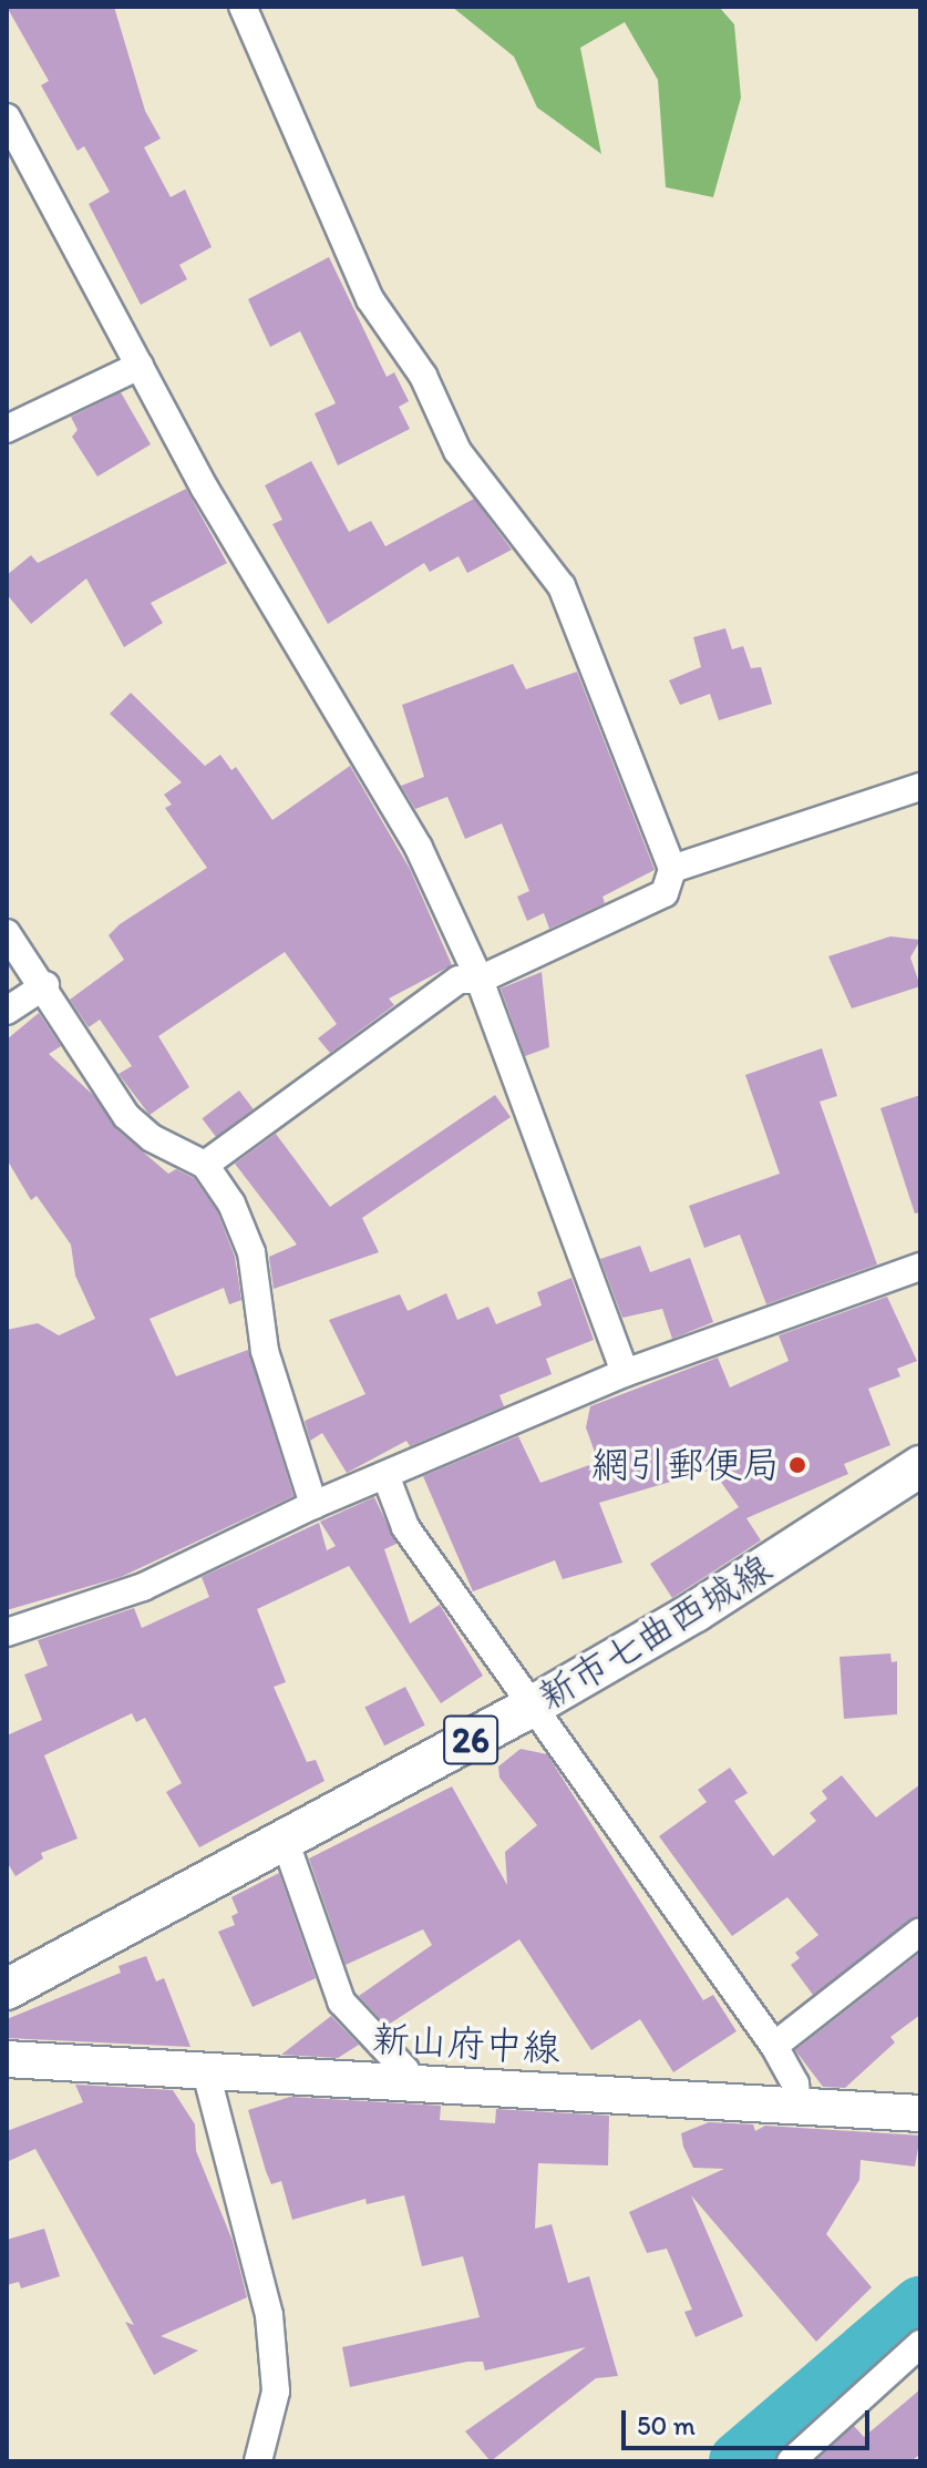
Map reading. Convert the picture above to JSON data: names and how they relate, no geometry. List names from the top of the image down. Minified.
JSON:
{"streets":{"main road":["新市七曲西城線","26","新山府中線"]},"places":["網引郵便局"],"scale_bar":"50 m"}
